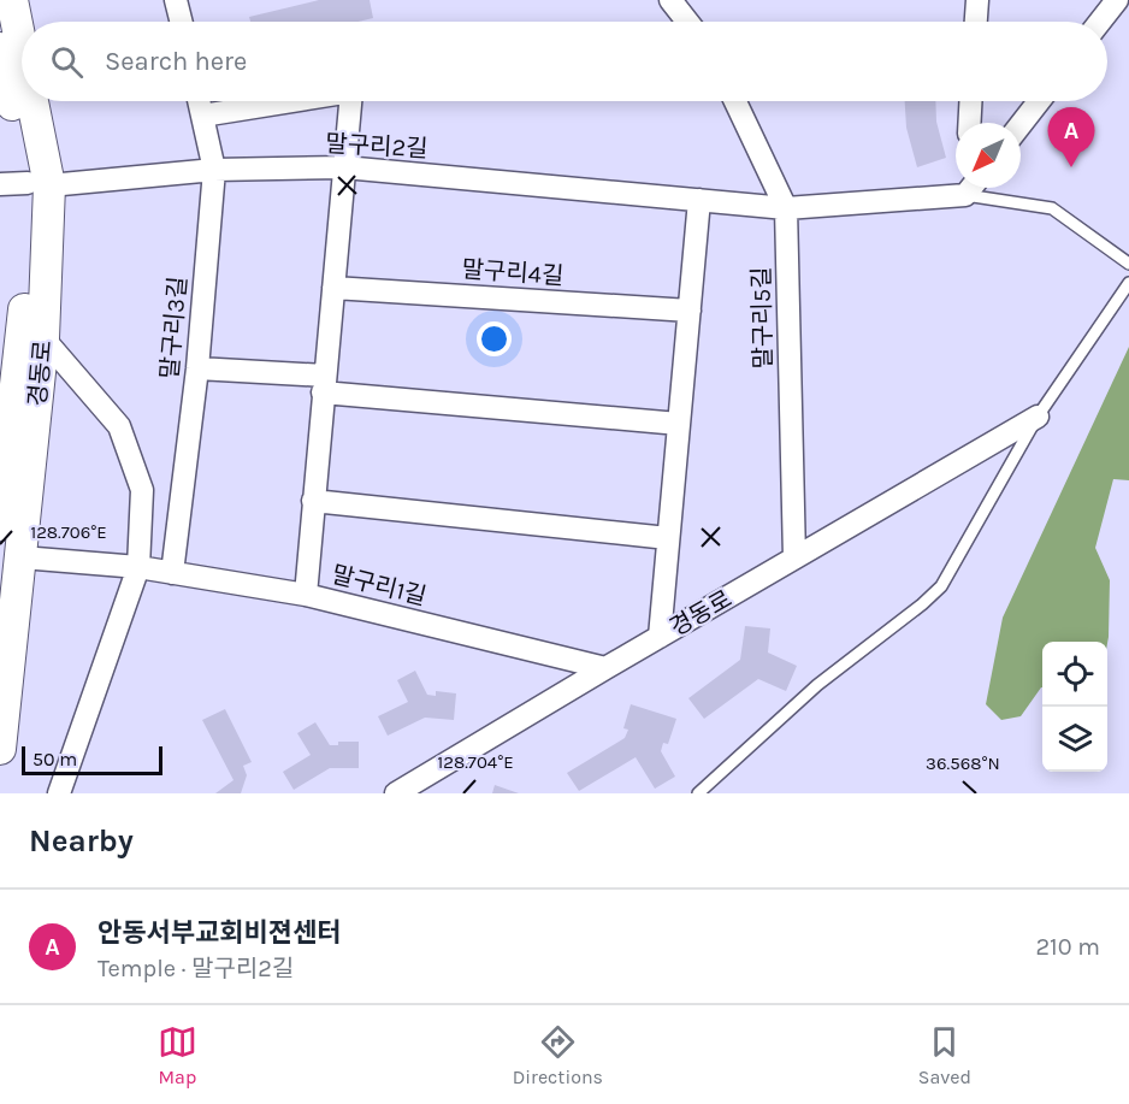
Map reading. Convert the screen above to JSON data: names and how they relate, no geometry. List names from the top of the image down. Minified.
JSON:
{"streets":{"street":["말구리2길","말구리4길","말구리5길","말구리3길","경동로","말구리1길"]},"crossings":[["말구리2길","말구리5길"],["말구리2길","말구리3길"],["말구리2길","경동로"],["말구리5길","경동로"],["말구리3길","말구리1길"],["경동로","말구리1길"]],"scale_bar":"50 m","north":"bottom left","page":{"search":"Search here","pins":"A","scale":"50 m","heading":"Nearby","list":[{"mark":"A","name":"안동서부교회비젼센터","note":"Temple · 말구리2길","value":"210 m"}],"nav":["Map","Directions","Saved"]},"coordinates":["128.706°E","128.704°E","36.568°N"]}
